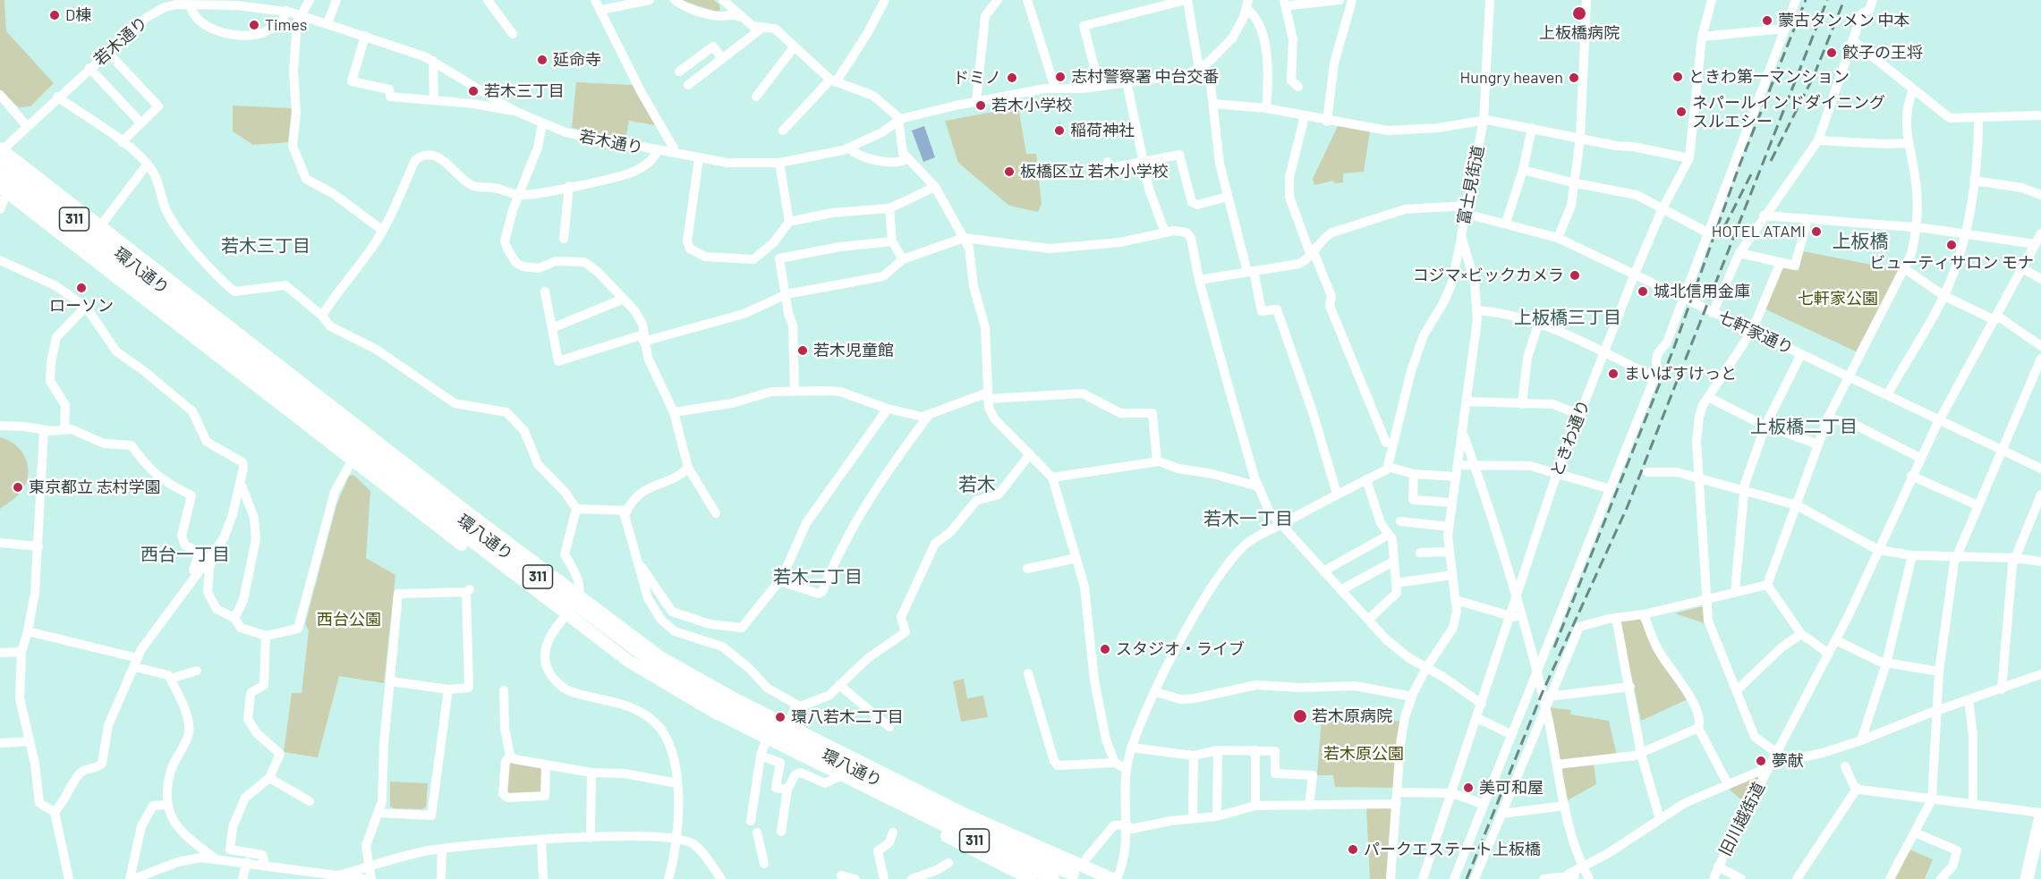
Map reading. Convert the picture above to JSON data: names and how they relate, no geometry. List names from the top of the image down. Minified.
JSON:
{"streets":{"main road":["311","環八通り"],"street":["若木通り","富士見街道","七軒家通り","ときわ通り","旧川越街道"]},"crossings":[["若木通り","環八通り"],["富士見街道","七軒家通り"],["七軒家通り","ときわ通り"],["七軒家通り","旧川越街道"]],"districts":["上板橋","若木三丁目","上板橋三丁目","上板橋二丁目","若木","若木一丁目","西台一丁目","若木二丁目"],"parks":["七軒家公園","西台公園","若木原公園"],"places":["上板橋病院","D棟","蒙古タンメン 中本","Times","餃子の王将","延命寺","志村警察署 中台交番","ときわ第一マンション","ドミノ","Hungry heaven","若木三丁目","若木小学校","ネパールインドダイニング スルエシー","稲荷神社","板橋区立 若木小学校","HOTEL ATAMI","ビューティサロン モナ","コジマ×ビックカメラ","ローソン","城北信用金庫","若木児童館","まいばすけっと","東京都立 志村学園","スタジオ・ライブ","若木原病院","環八若木二丁目","夢献","美可和屋","パークエステート上板橋"]}
